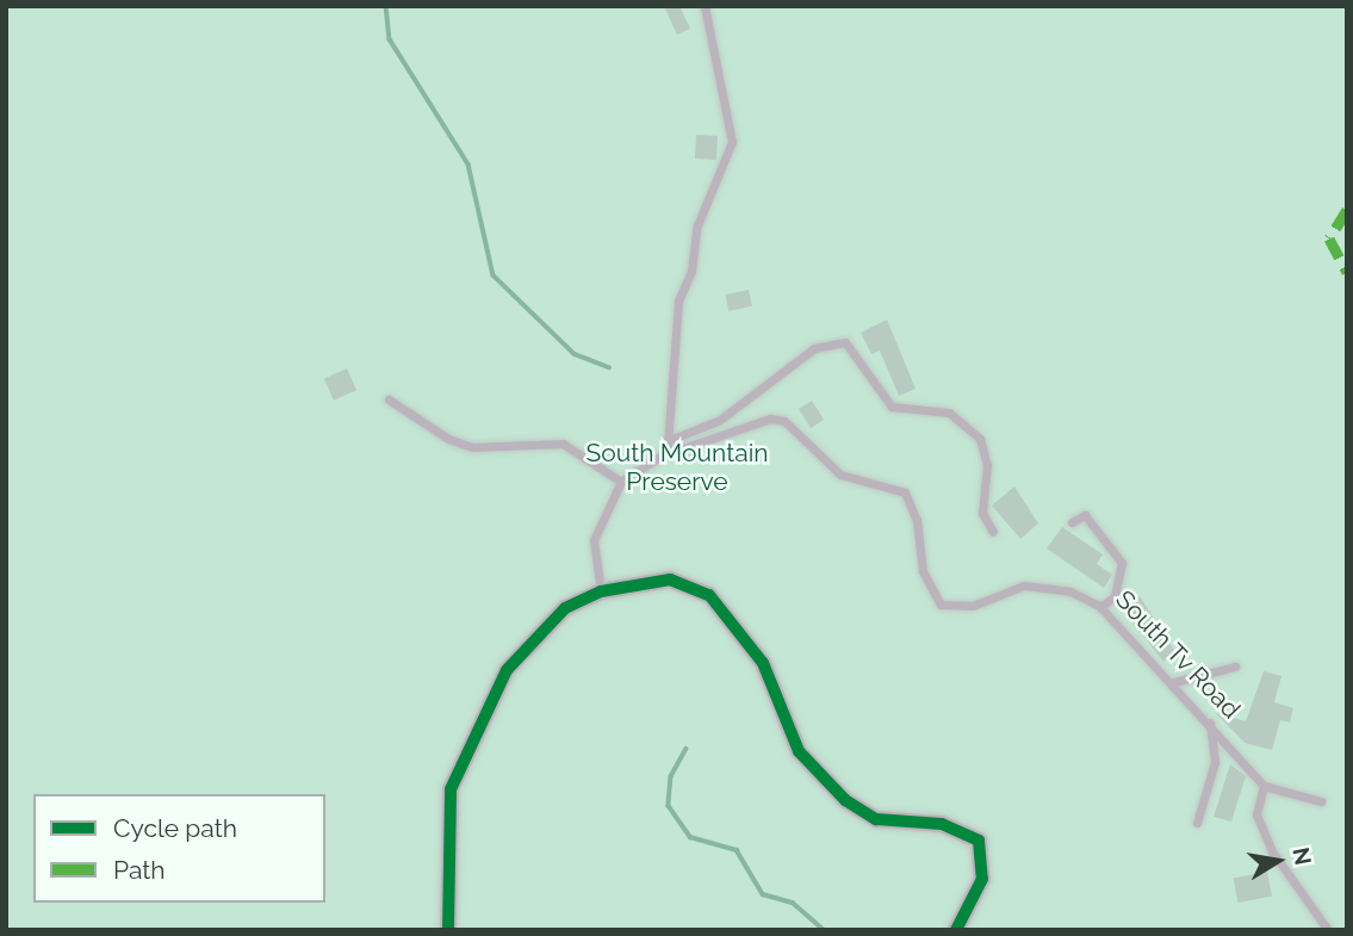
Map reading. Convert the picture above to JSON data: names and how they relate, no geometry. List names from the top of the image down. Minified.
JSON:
{"streets":{"lane":["South Tv Road"]},"parks":["South Mountain Preserve"],"legend":["Cycle path","Path"],"north":"right"}
